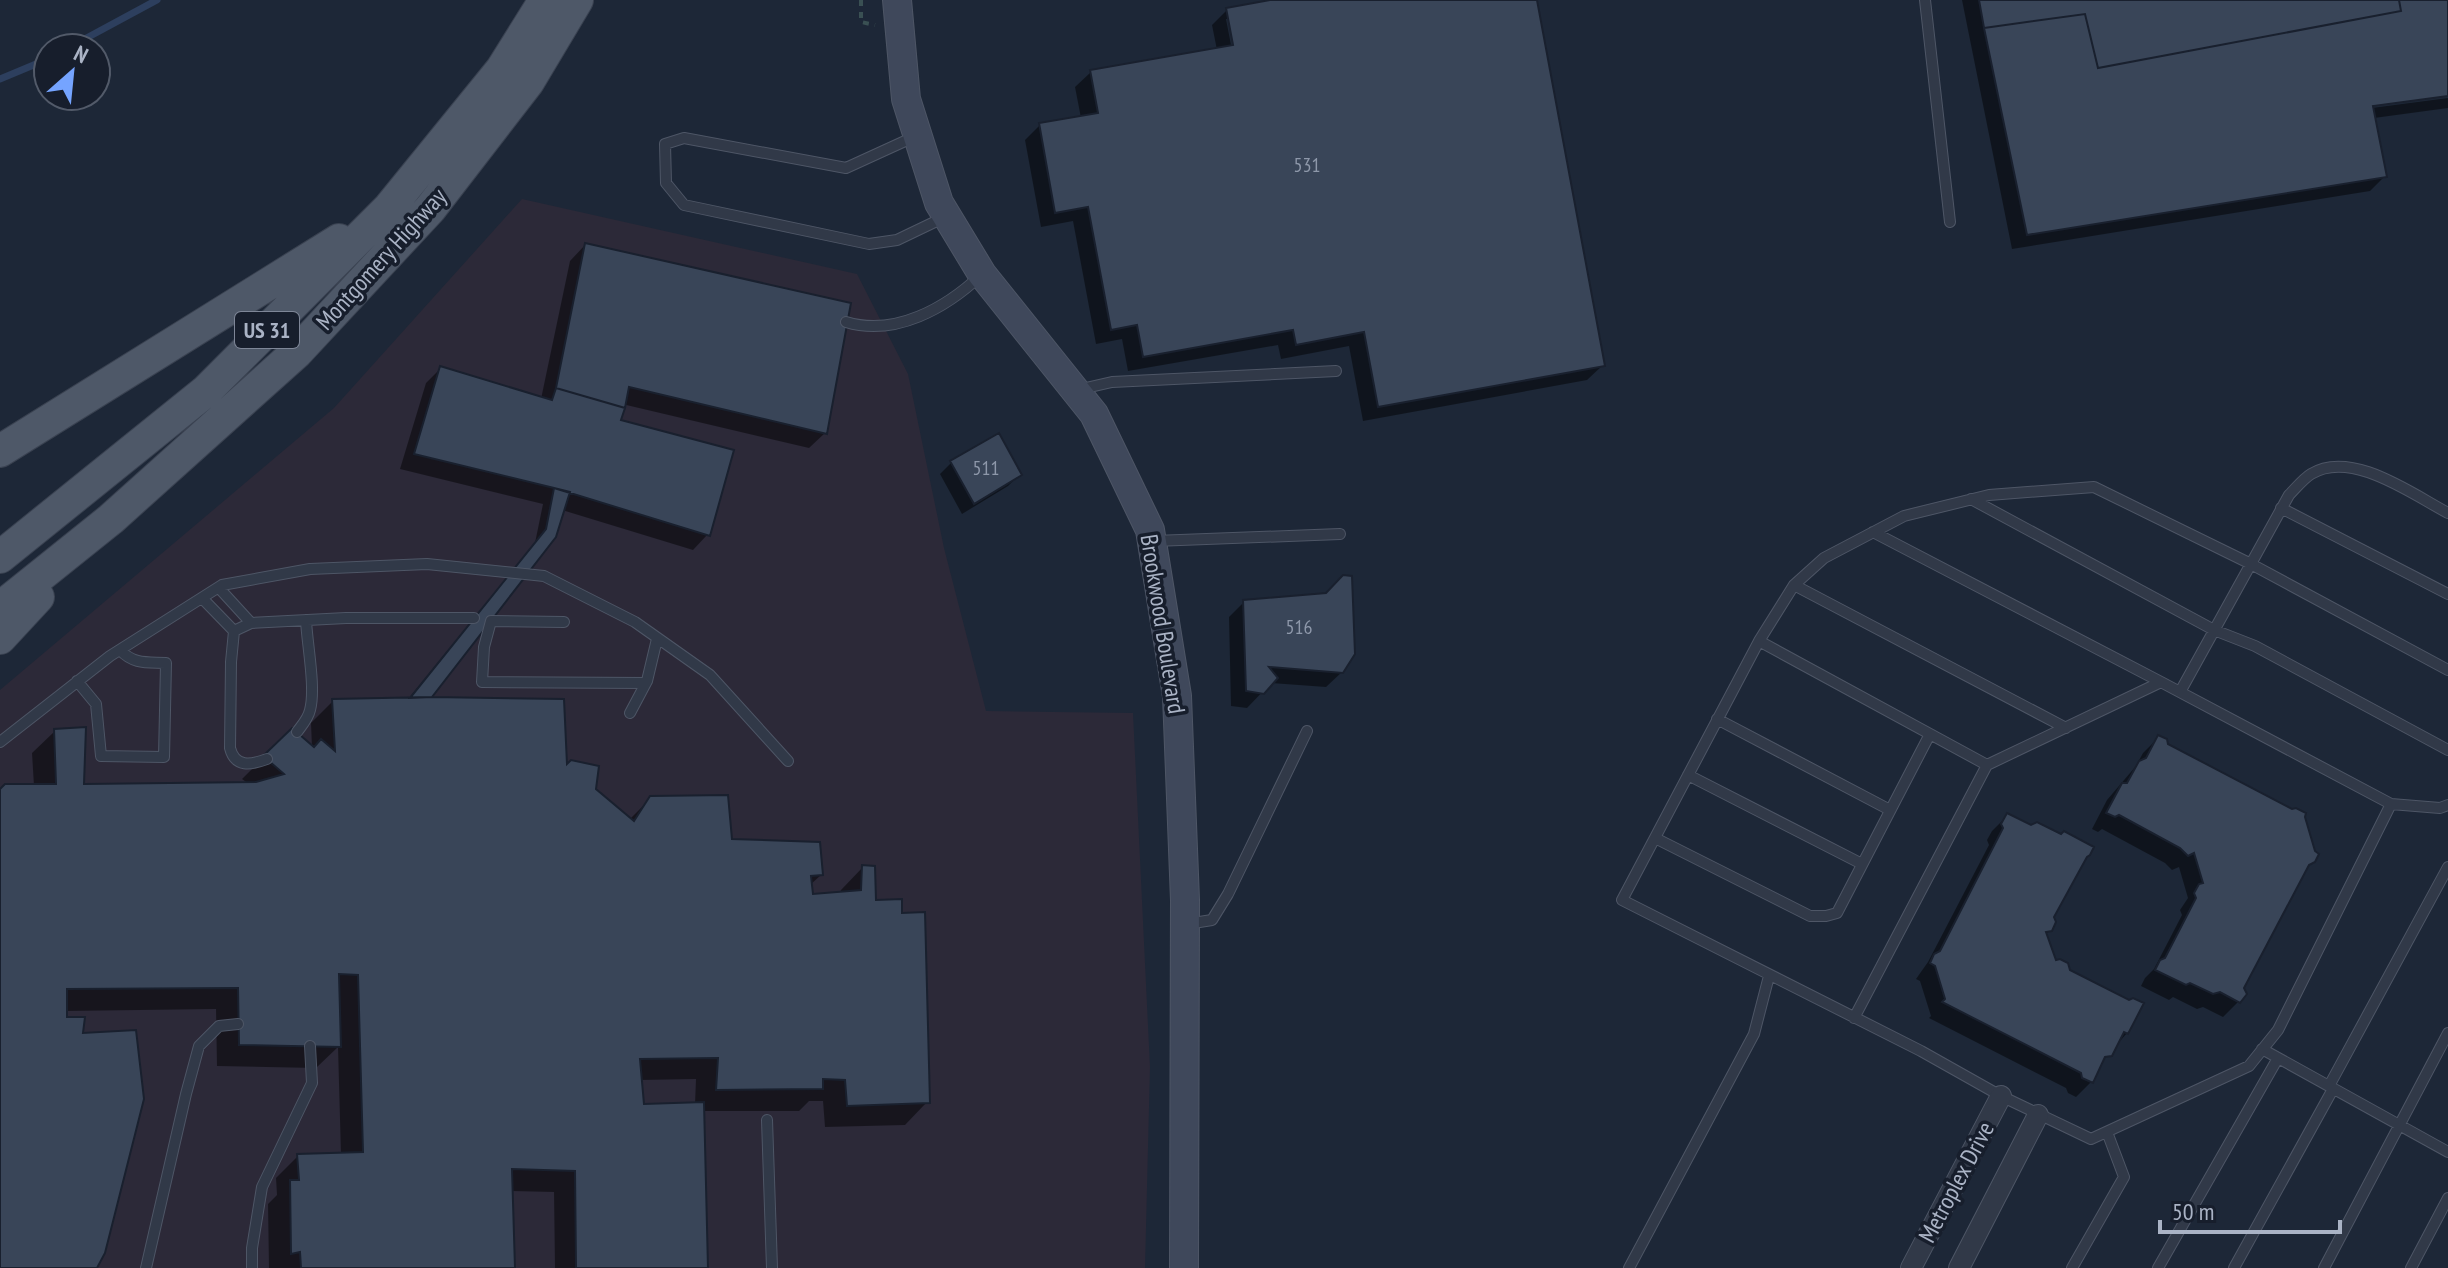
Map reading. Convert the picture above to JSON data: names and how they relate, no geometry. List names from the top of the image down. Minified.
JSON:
{"streets":{"main road":["Montgomery Highway","US 31"],"street":["Brookwood Boulevard","Metroplex Drive"]},"house_numbers":["531","511","516"],"scale_bar":"50 m","north":"top right"}
